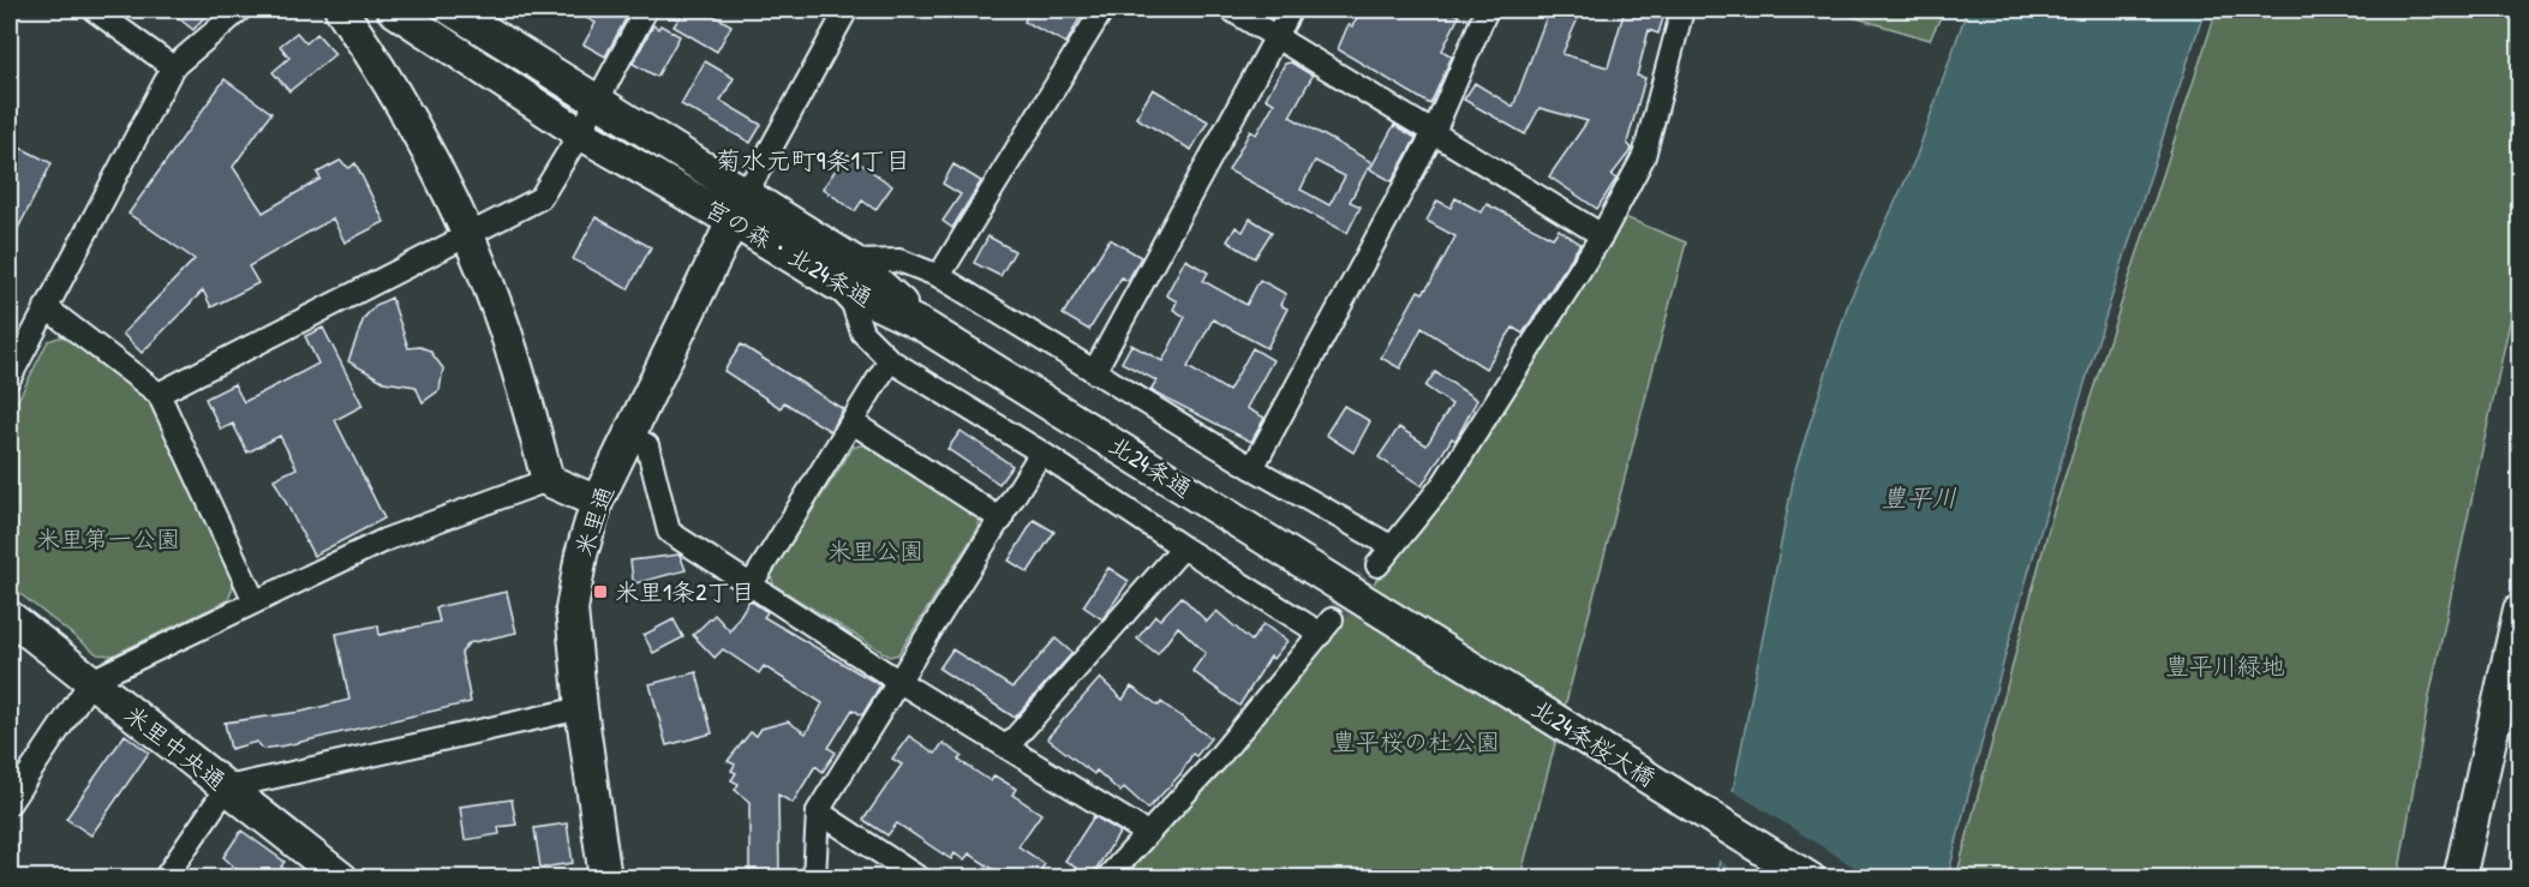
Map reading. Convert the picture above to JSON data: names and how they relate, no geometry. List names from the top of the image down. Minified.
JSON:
{"streets":{"street":["宮の森・北24条通","北24条通","米里通","北24条桜大橋","米里中央通"]},"crossings":[["宮の森・北24条通","北24条通"],["宮の森・北24条通","米里通"],["北24条通","北24条桜大橋"]],"districts":["菊水元町9条1丁目"],"water":["豊平川"],"parks":["米里第一公園","米里公園","豊平川緑地","豊平桜の杜公園"],"places":{"transit":["米里1条2丁目"]}}
